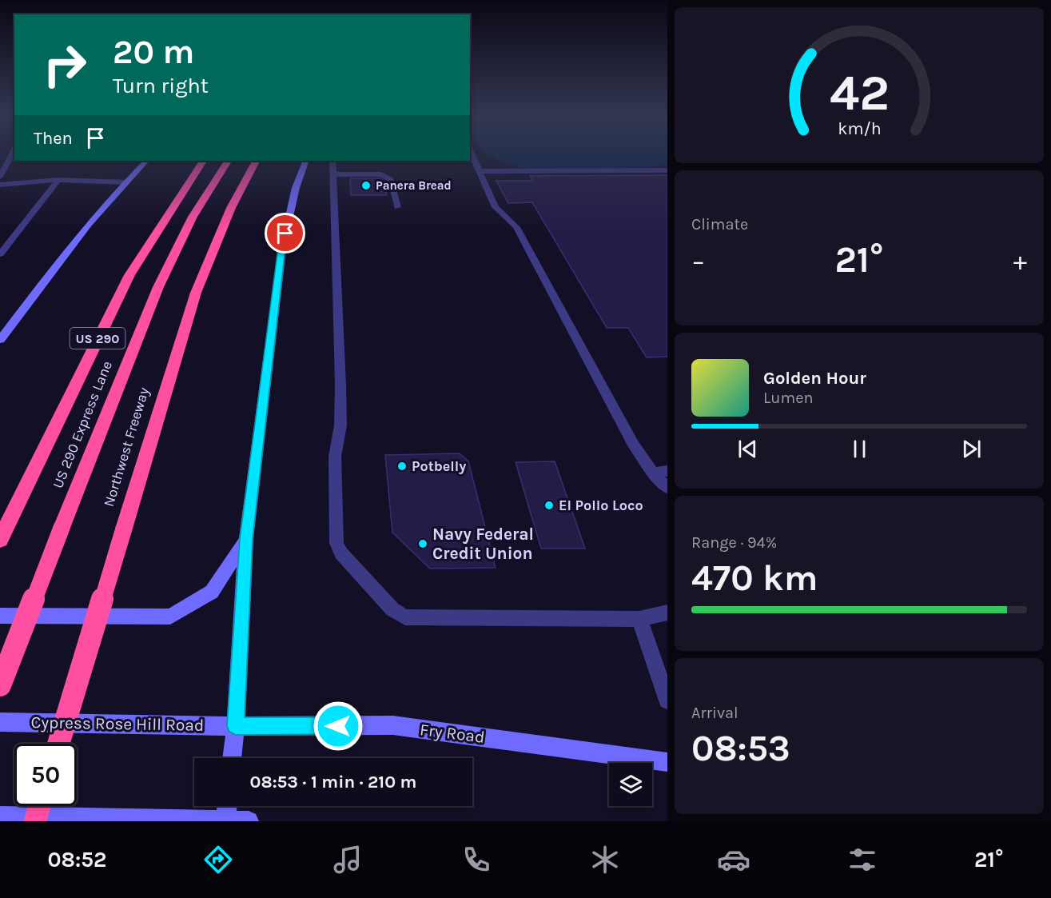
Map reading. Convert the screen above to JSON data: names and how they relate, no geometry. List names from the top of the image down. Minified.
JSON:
{"streets":{"highway":["US 290","US 290 Express Lane","Northwest Freeway"],"main road":["Cypress Rose Hill Road","Fry Road"]},"crossings":[["Cypress Rose Hill Road","Fry Road"]],"places":["Panera Bread","Potbelly","El Pollo Loco","Navy Federal Credit Union"],"page":{"turn":["20 m","Turn right"],"then":"Then","tile":["Climate",["Range · 94%","470 km"],["Arrival","08:53"]],"heat":["−","21°","+"],"song":["Golden Hour","Lumen"],"limit":"50","trip":"08:53 · 1 min · 210 m","tabs":["08:52","21°"],"gauge":["42","km/h"]}}
